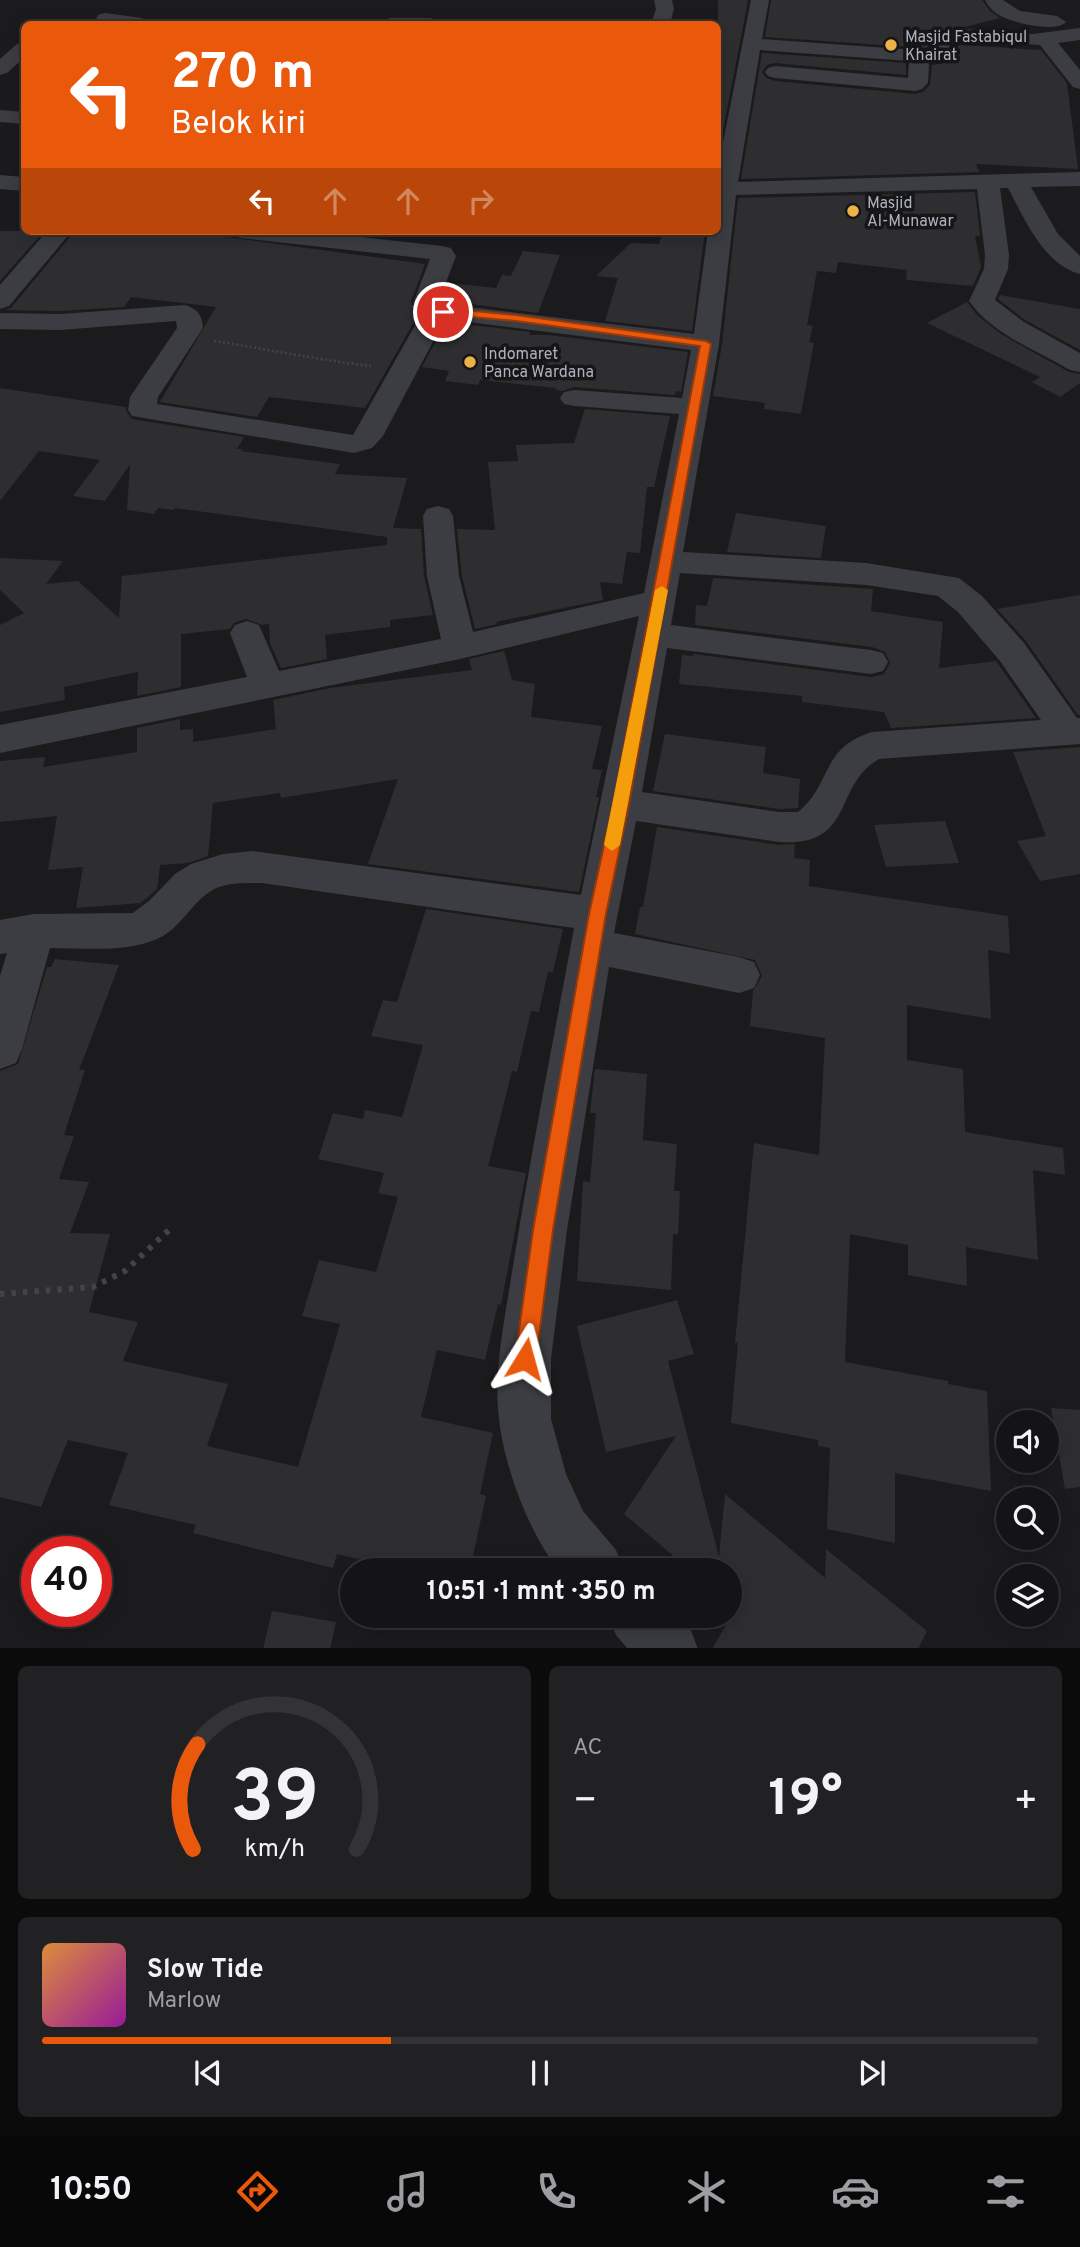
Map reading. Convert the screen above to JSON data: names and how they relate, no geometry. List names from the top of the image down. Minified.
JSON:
{"places":["Masjid Fastabiqul Khairat","Masjid Al-Munawar","Indomaret Panca Wardana"],"page":{"turn":["270 m","Belok kiri"],"limit":"40","trip":"10:51 · 1 mnt · 350 m","tile":"AC","heat":["−","19°","+"],"song":["Slow Tide","Marlow"],"tabs":"10:50","gauge":["39","km/h"]}}
